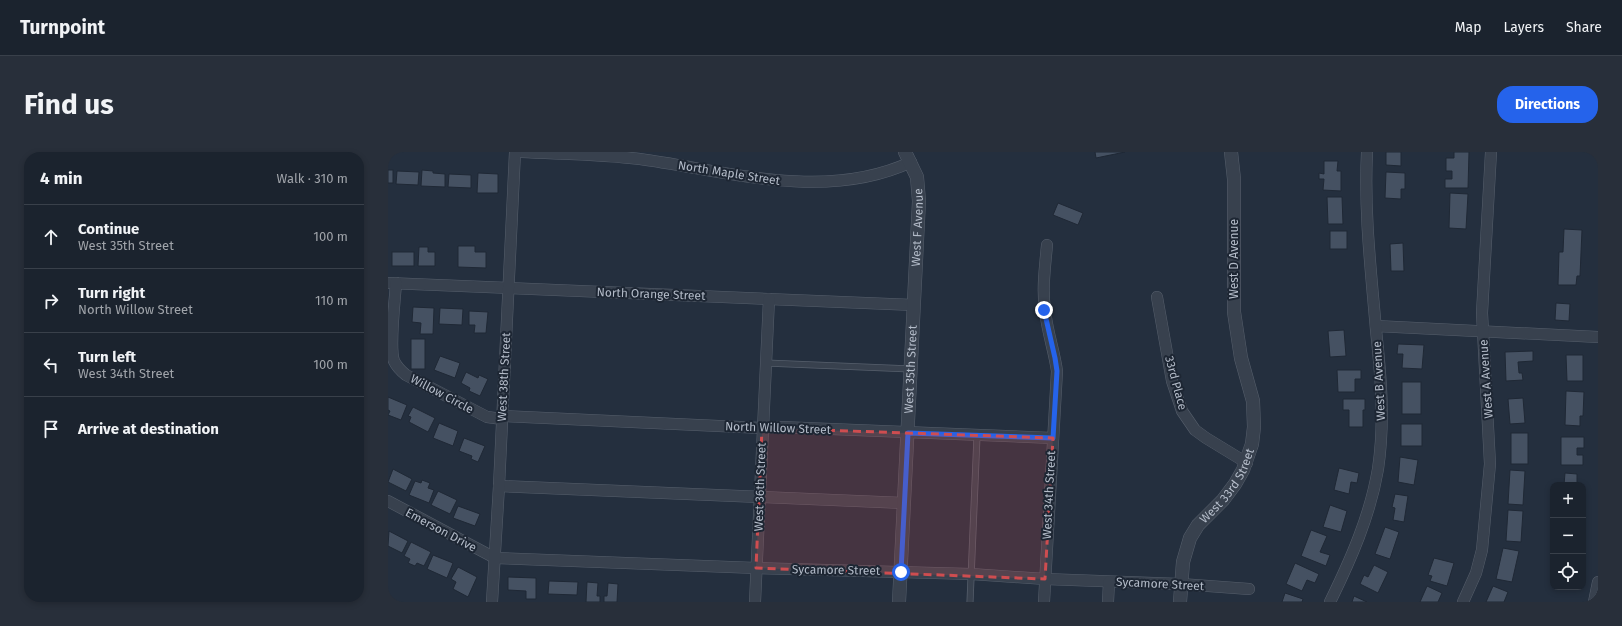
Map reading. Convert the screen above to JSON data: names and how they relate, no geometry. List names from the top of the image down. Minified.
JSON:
{"streets":{"street":["North Maple Street","West F Avenue","West D Avenue","North Orange Street","West 35th Street","West 38th Street","West A Avenue","West B Avenue","33rd Place","Willow Circle","North Willow Street","West 33rd Street","West 36th Street","West 34th Street","Emerson Drive","Sycamore Street"]},"crossings":[["North Maple Street","West F Avenue"],["West F Avenue","North Orange Street"],["West F Avenue","West 35th Street"],["West D Avenue","West 33rd Street"],["North Orange Street","West 35th Street"],["North Orange Street","West 38th Street"],["North Orange Street","Willow Circle"],["North Orange Street","West 36th Street"],["West 35th Street","North Willow Street"],["West 35th Street","Sycamore Street"],["West 38th Street","Willow Circle"],["West 38th Street","North Willow Street"],["West 38th Street","Emerson Drive"],["West 38th Street","Sycamore Street"],["33rd Place","West 33rd Street"],["Willow Circle","North Willow Street"],["North Willow Street","West 36th Street"],["North Willow Street","West 34th Street"],["West 33rd Street","Sycamore Street"],["West 36th Street","Sycamore Street"],["West 34th Street","Sycamore Street"],["Emerson Drive","Sycamore Street"]],"page":{"header":"Turnpoint","nav":["Map","Layers","Share"],"buttons":"Directions","title":"Find us","heading":["4 min","Walk · 310 m"],"list":[["Continue","West 35th Street","100 m"],["Turn right","North Willow Street","110 m"],["Turn left","West 34th Street","100 m"],"Arrive at destination"],"map_buttons":["+","−"]}}
